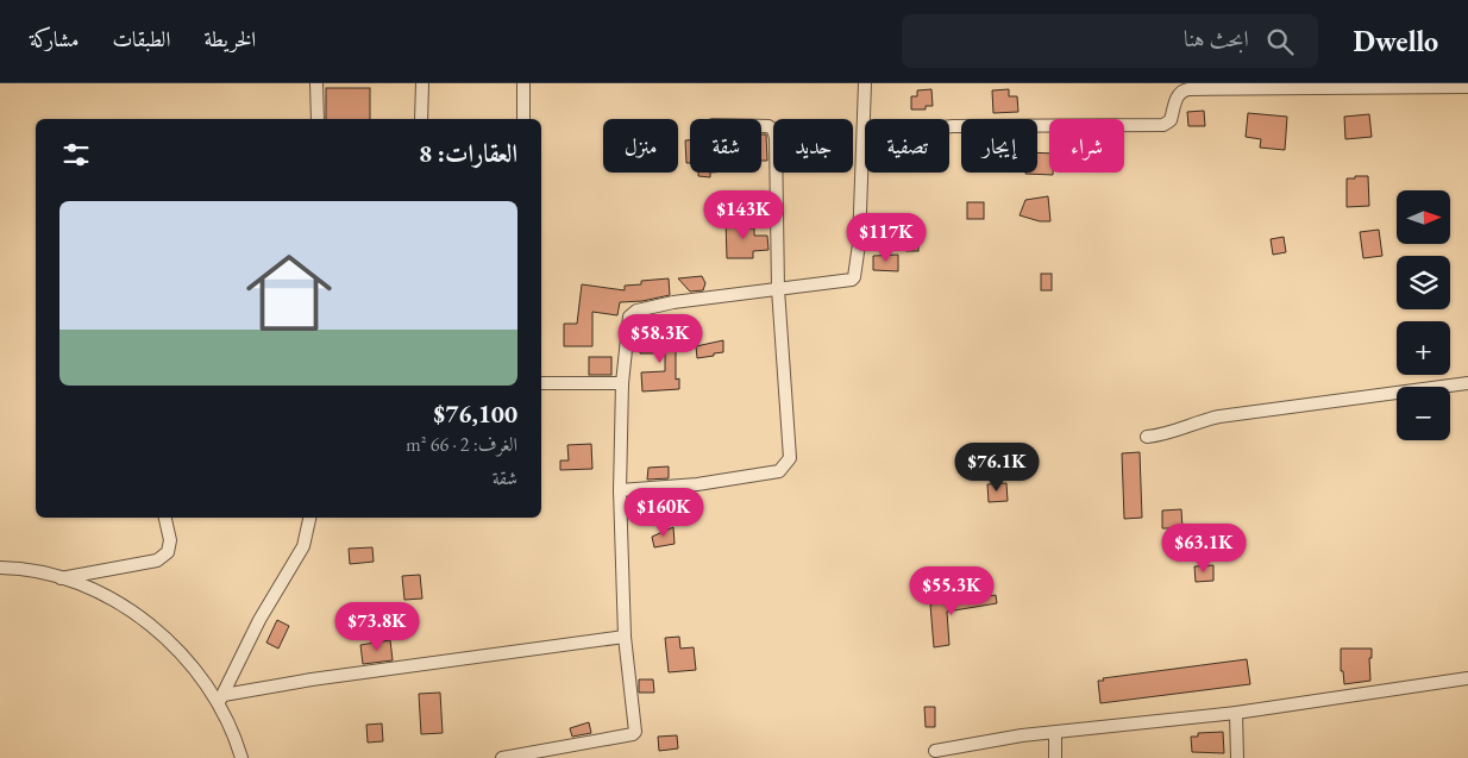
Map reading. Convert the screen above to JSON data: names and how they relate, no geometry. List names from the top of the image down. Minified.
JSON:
{"north":"right","page":{"header":"Dwello","search":"ابحث هنا","nav":["الخريطة","الطبقات","مشاركة"],"chip":["شراء","إيجار","تصفية","جديد","شقة","منزل"],"heading":"العقارات: 8","map_buttons":["+","−"],"price":["$143K","$117K","$58.3K","$76.1K","$160K","$63.1K","$55.3K","$73.8K"],"list":[{"name":"$76,100","note":"الغرف: 2 · 66 m² · شقة"}]}}
